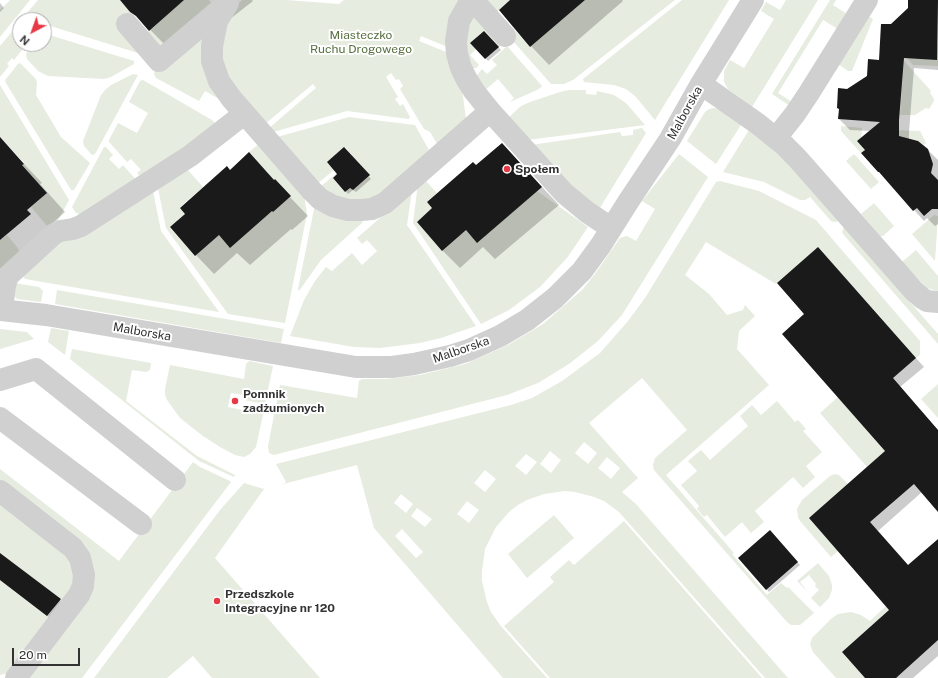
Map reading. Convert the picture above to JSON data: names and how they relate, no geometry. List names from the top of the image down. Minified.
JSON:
{"streets":{"street":["Malborska"]},"parks":["Miasteczko Ruchu Drogowego"],"places":["Społem","Pomnik zadżumionych","Przedszkole Integracyjne nr 120"],"scale_bar":"20 m","north":"bottom left"}
